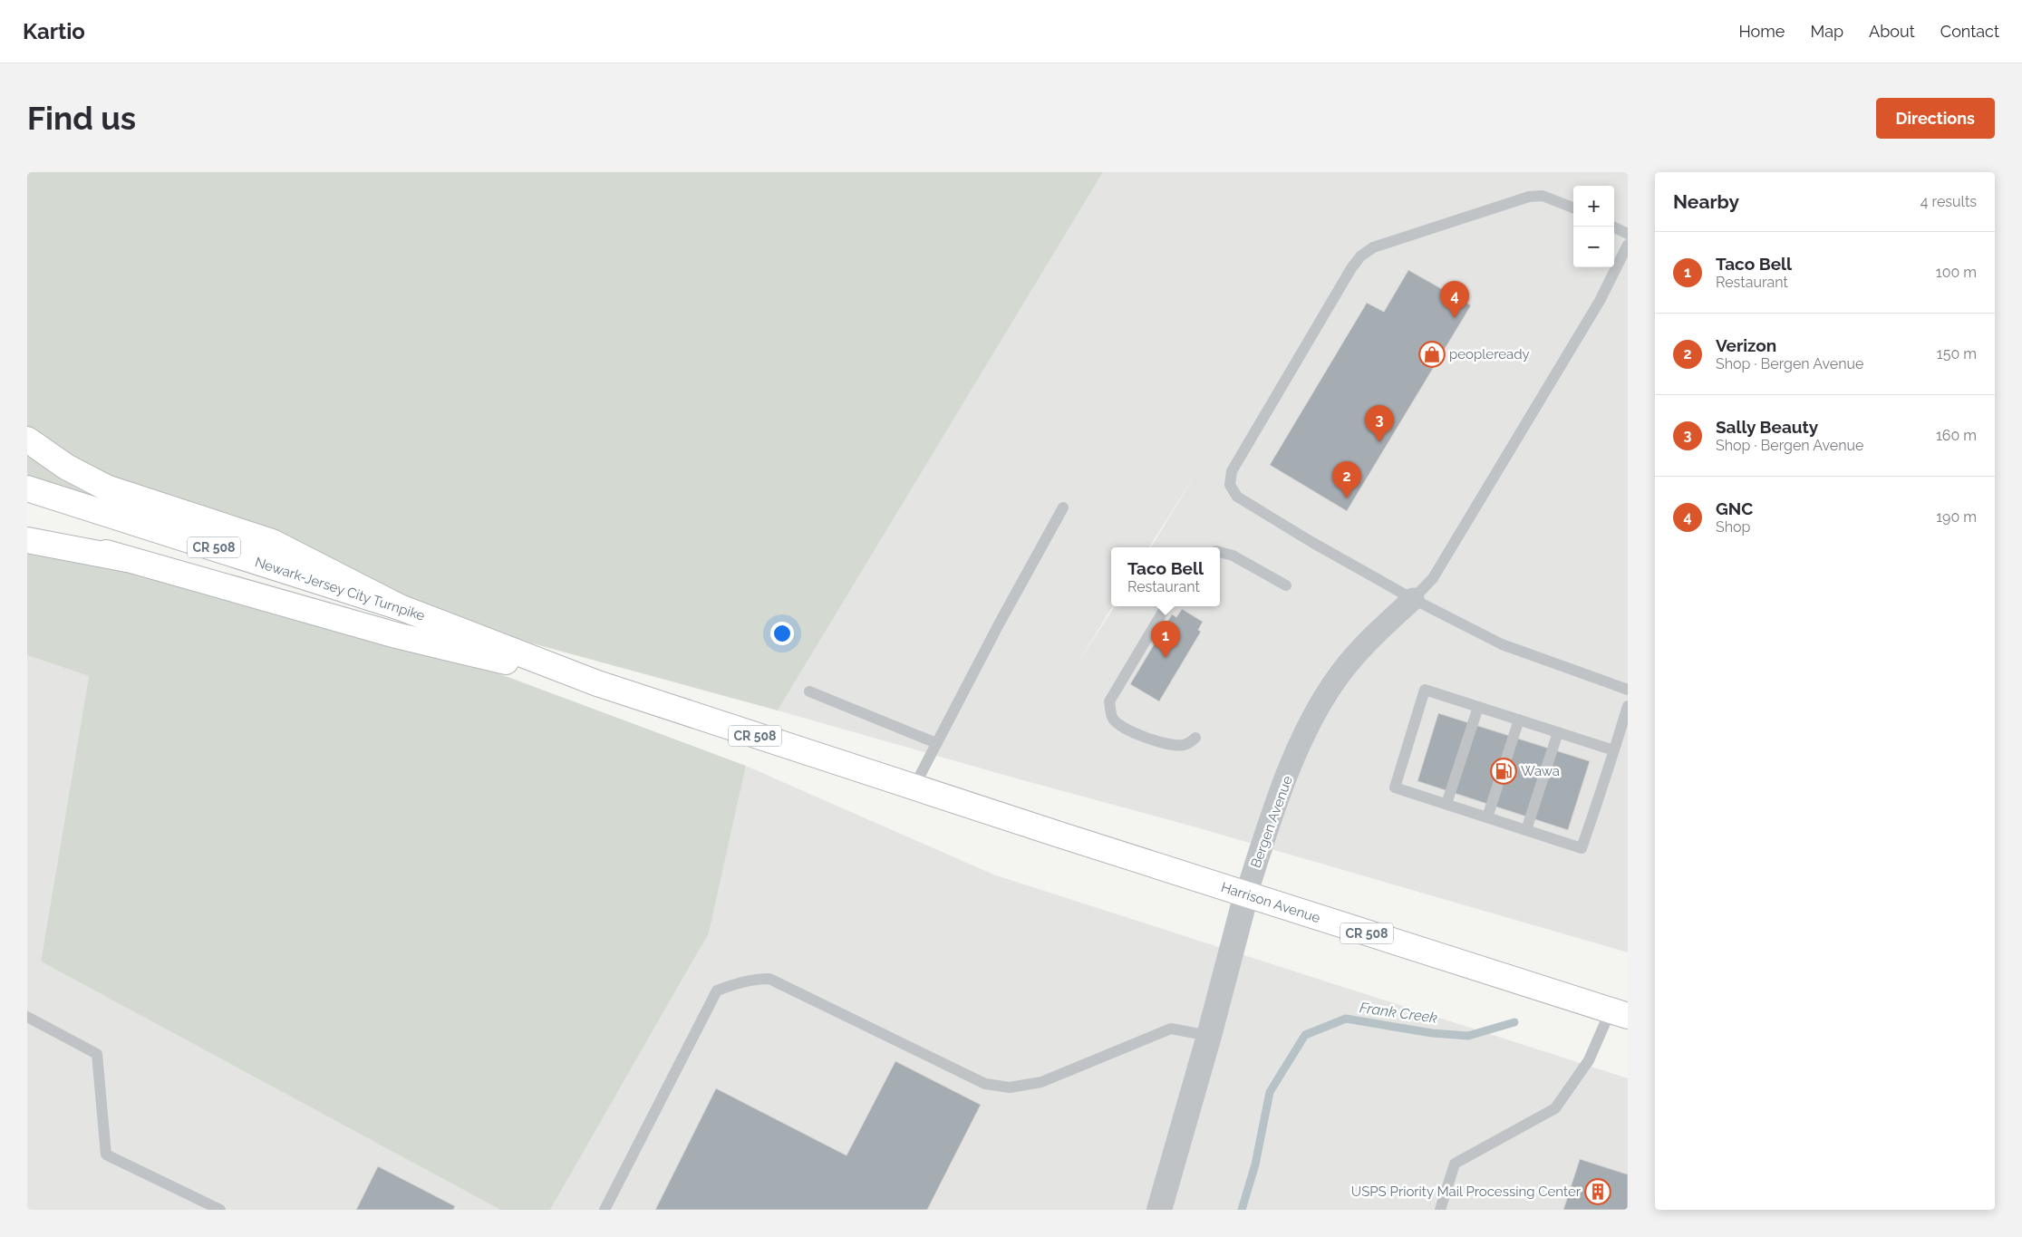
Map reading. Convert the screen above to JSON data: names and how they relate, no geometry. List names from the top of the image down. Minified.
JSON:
{"streets":{"main road":["CR 508","Newark-Jersey City Turnpike","Harrison Avenue"],"street":["Bergen Avenue"]},"crossings":[["Newark-Jersey City Turnpike","Harrison Avenue"],["Bergen Avenue","Harrison Avenue"]],"water":["Frank Creek"],"places":{"shop":["peopleready"],"fuel station":["Wawa"],"building":["USPS Priority Mail Processing Center"]},"page":{"header":"Kartio","nav":["Home","Map","About","Contact"],"buttons":"Directions","title":"Find us","heading":["Nearby","4 results"],"map_buttons":["+","−"],"list":[{"mark":"1","name":"Taco Bell","note":"Restaurant","value":"100 m"},{"mark":"2","name":"Verizon","note":"Shop · Bergen Avenue","value":"150 m"},{"mark":"3","name":"Sally Beauty","note":"Shop · Bergen Avenue","value":"160 m"},{"mark":"4","name":"GNC","note":"Shop","value":"190 m"}],"pins":["4","3","2","1"],"popup":["Taco Bell","Restaurant"]}}
